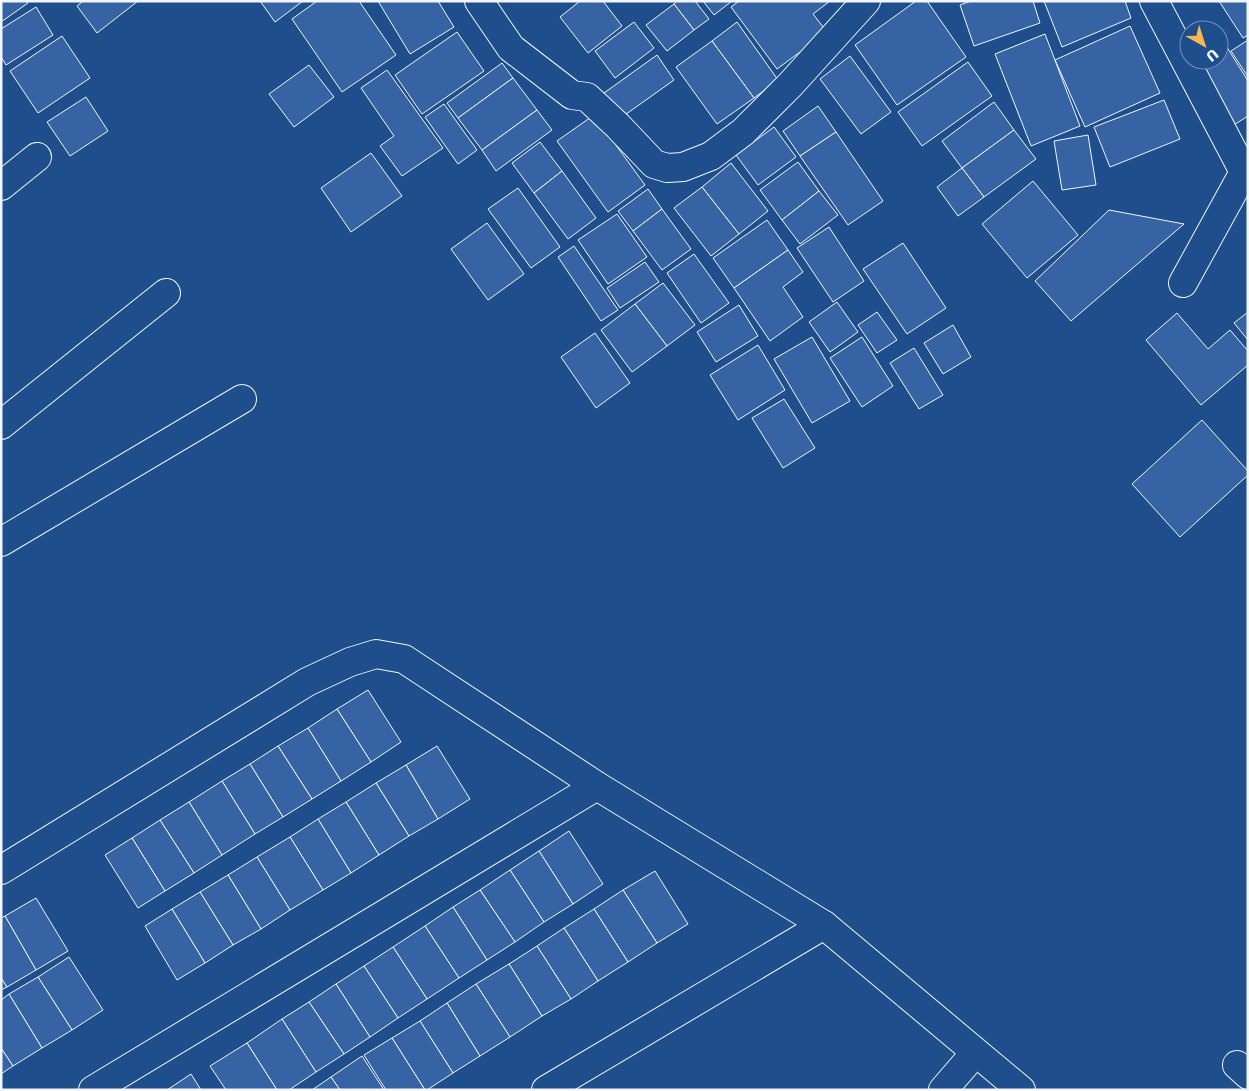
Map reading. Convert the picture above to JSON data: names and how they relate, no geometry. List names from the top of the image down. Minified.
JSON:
{"north":"bottom right"}
